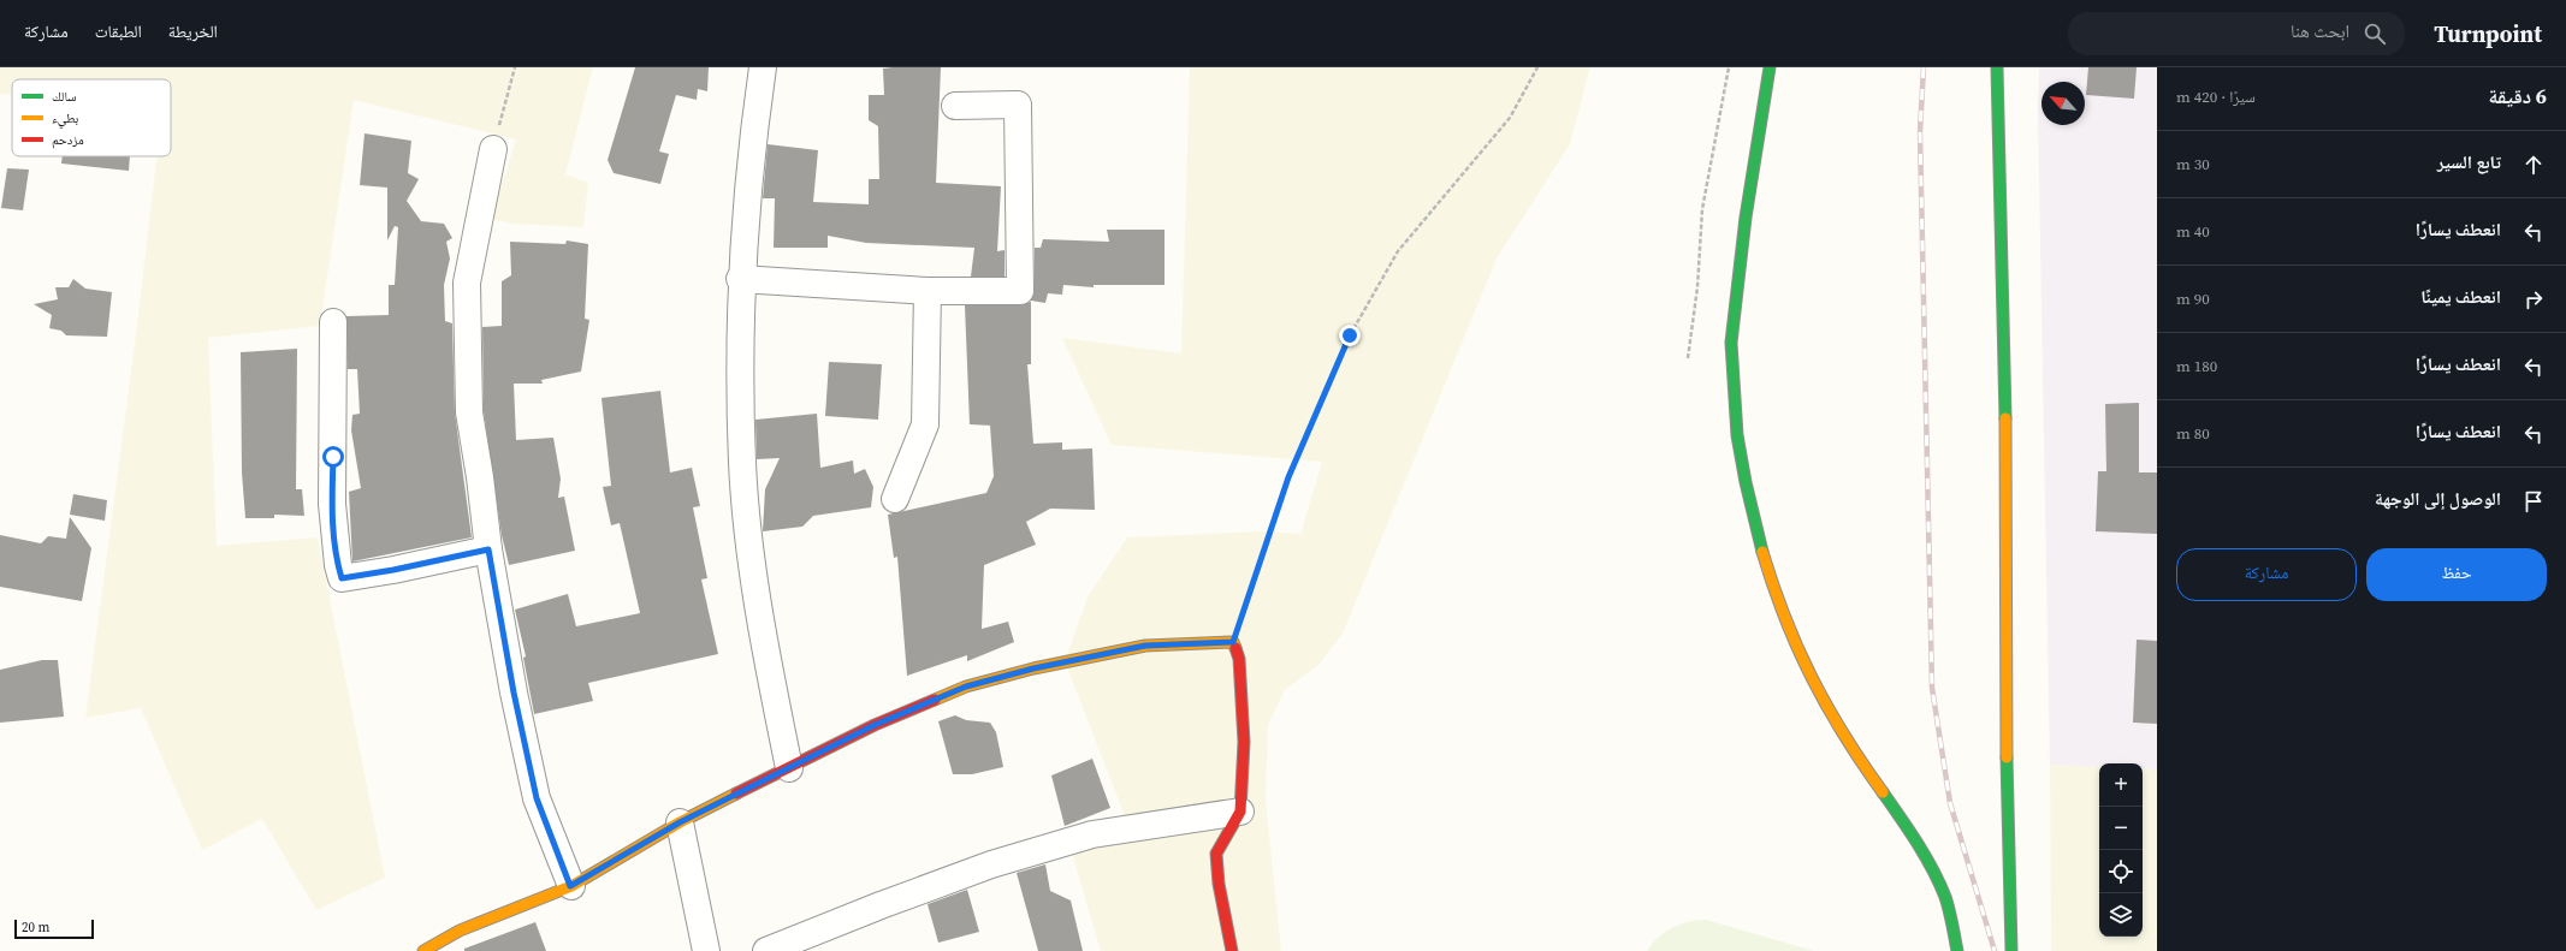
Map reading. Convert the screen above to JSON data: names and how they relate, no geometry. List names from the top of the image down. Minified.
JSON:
{"legend":["سالك","بطيء","مزدحم"],"scale_bar":"20 m","north":"top left","page":{"header":"Turnpoint","search":"ابحث هنا","nav":["الخريطة","الطبقات","مشاركة"],"heading":["6 دقيقة","سيرًا · 420 m"],"list":[["تابع السير","30 m"],["انعطف يسارًا","40 m"],["انعطف يمينًا","90 m"],["انعطف يسارًا","180 m"],["انعطف يسارًا","80 m"],"الوصول إلى الوجهة"],"buttons":["حفظ","مشاركة"],"map_buttons":["+","−"],"scale":"20 m"}}
